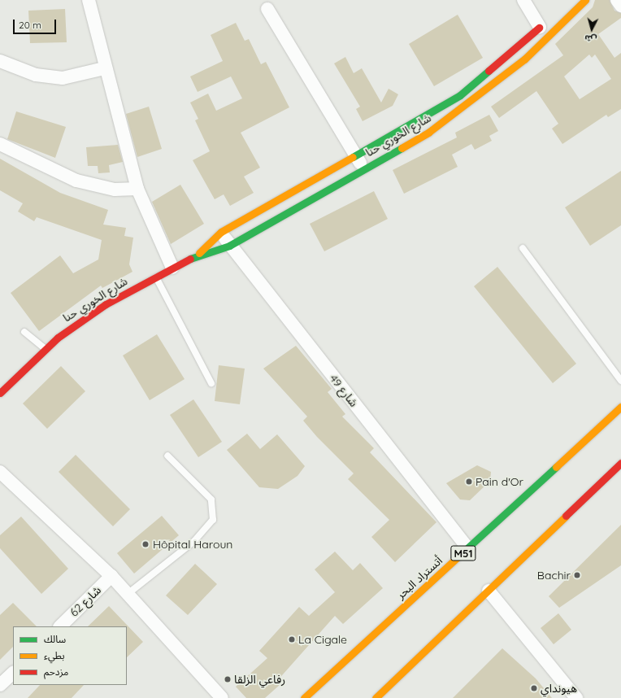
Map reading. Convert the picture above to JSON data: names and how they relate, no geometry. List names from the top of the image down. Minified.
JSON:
{"streets":{"main road":["شارع الخوري حنا","M51","أتستراد البحر"],"street":["شارع 49","شارع 62"]},"crossings":[["شارع الخوري حنا","شارع 49"],["شارع 49","أتستراد البحر"]],"places":["Pain d'Or","Hôpital Haroun","Bachir","La Cigale","رفاعي الزلقا","هيونداي"],"legend":["سالك","بطيء","مزدحم"],"scale_bar":"20 m","north":"bottom"}
